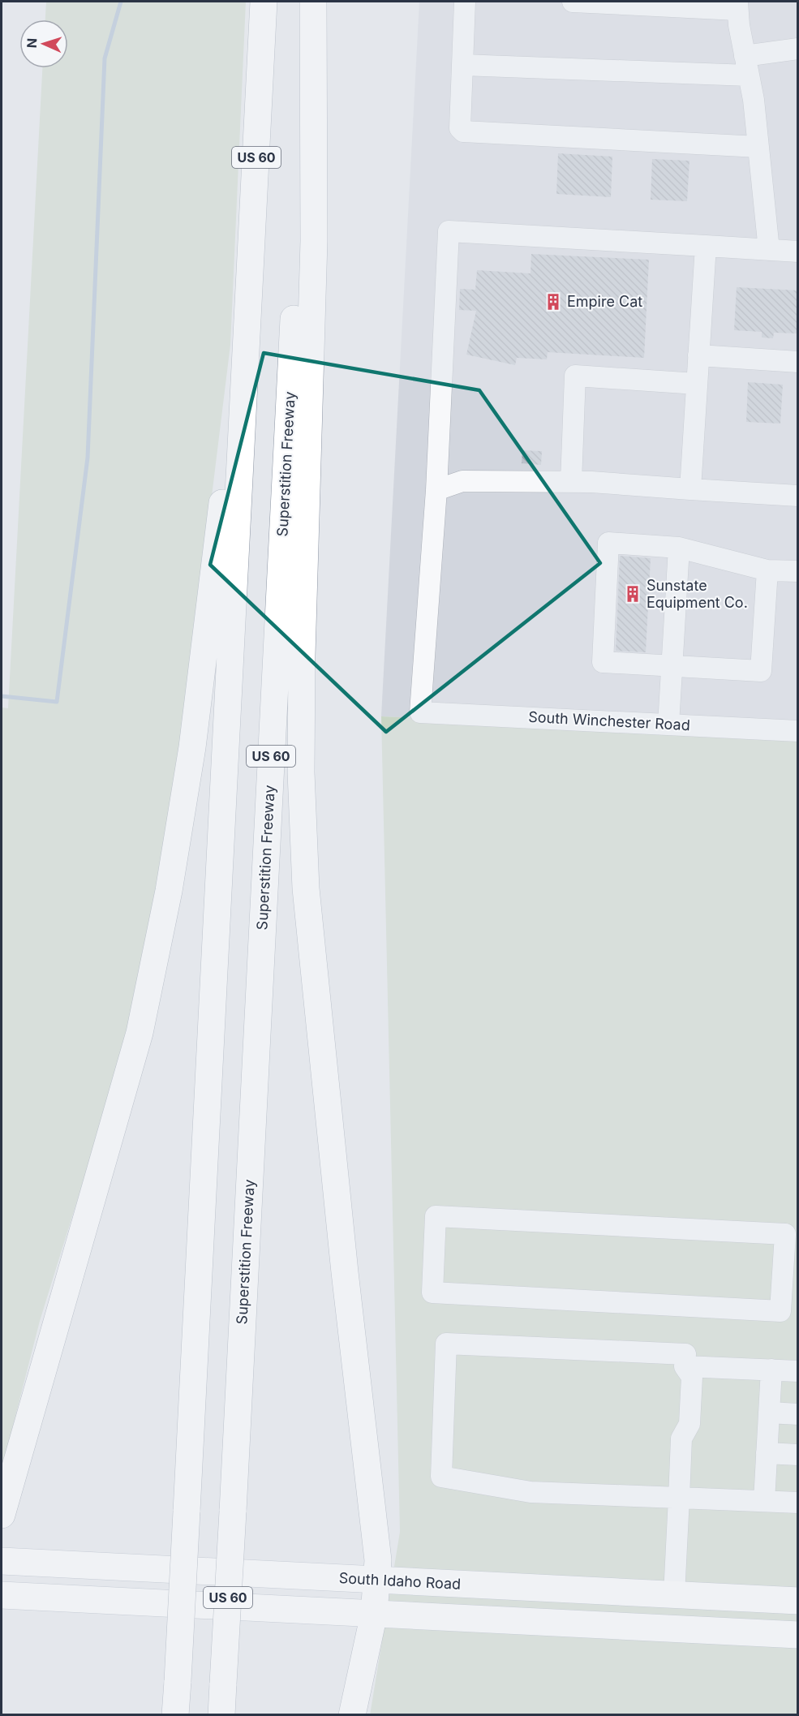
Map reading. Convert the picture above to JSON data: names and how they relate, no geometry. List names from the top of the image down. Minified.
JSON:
{"streets":{"main road":["US 60","Superstition Freeway","South Idaho Road"],"street":["South Winchester Road"]},"places":{"building":["Empire Cat","Sunstate Equipment Co."]},"north":"left"}
